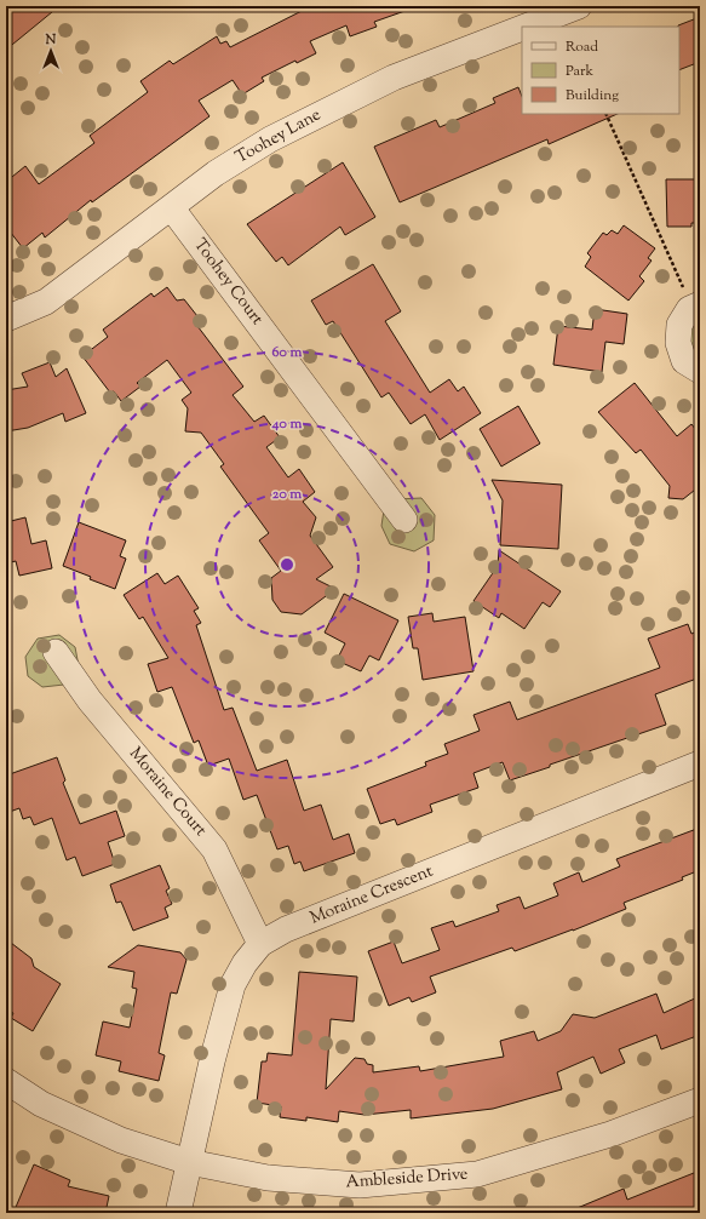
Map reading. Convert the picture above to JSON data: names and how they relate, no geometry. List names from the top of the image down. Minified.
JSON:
{"streets":{"street":["Toohey Lane","Toohey Court","Moraine Court","Moraine Crescent","Ambleside Drive"]},"crossings":[["Toohey Lane","Toohey Court"],["Moraine Court","Moraine Crescent"],["Moraine Crescent","Ambleside Drive"]],"legend":["Road","Park","Building"],"north":"top","rings":["60 m","40 m","20 m"]}
